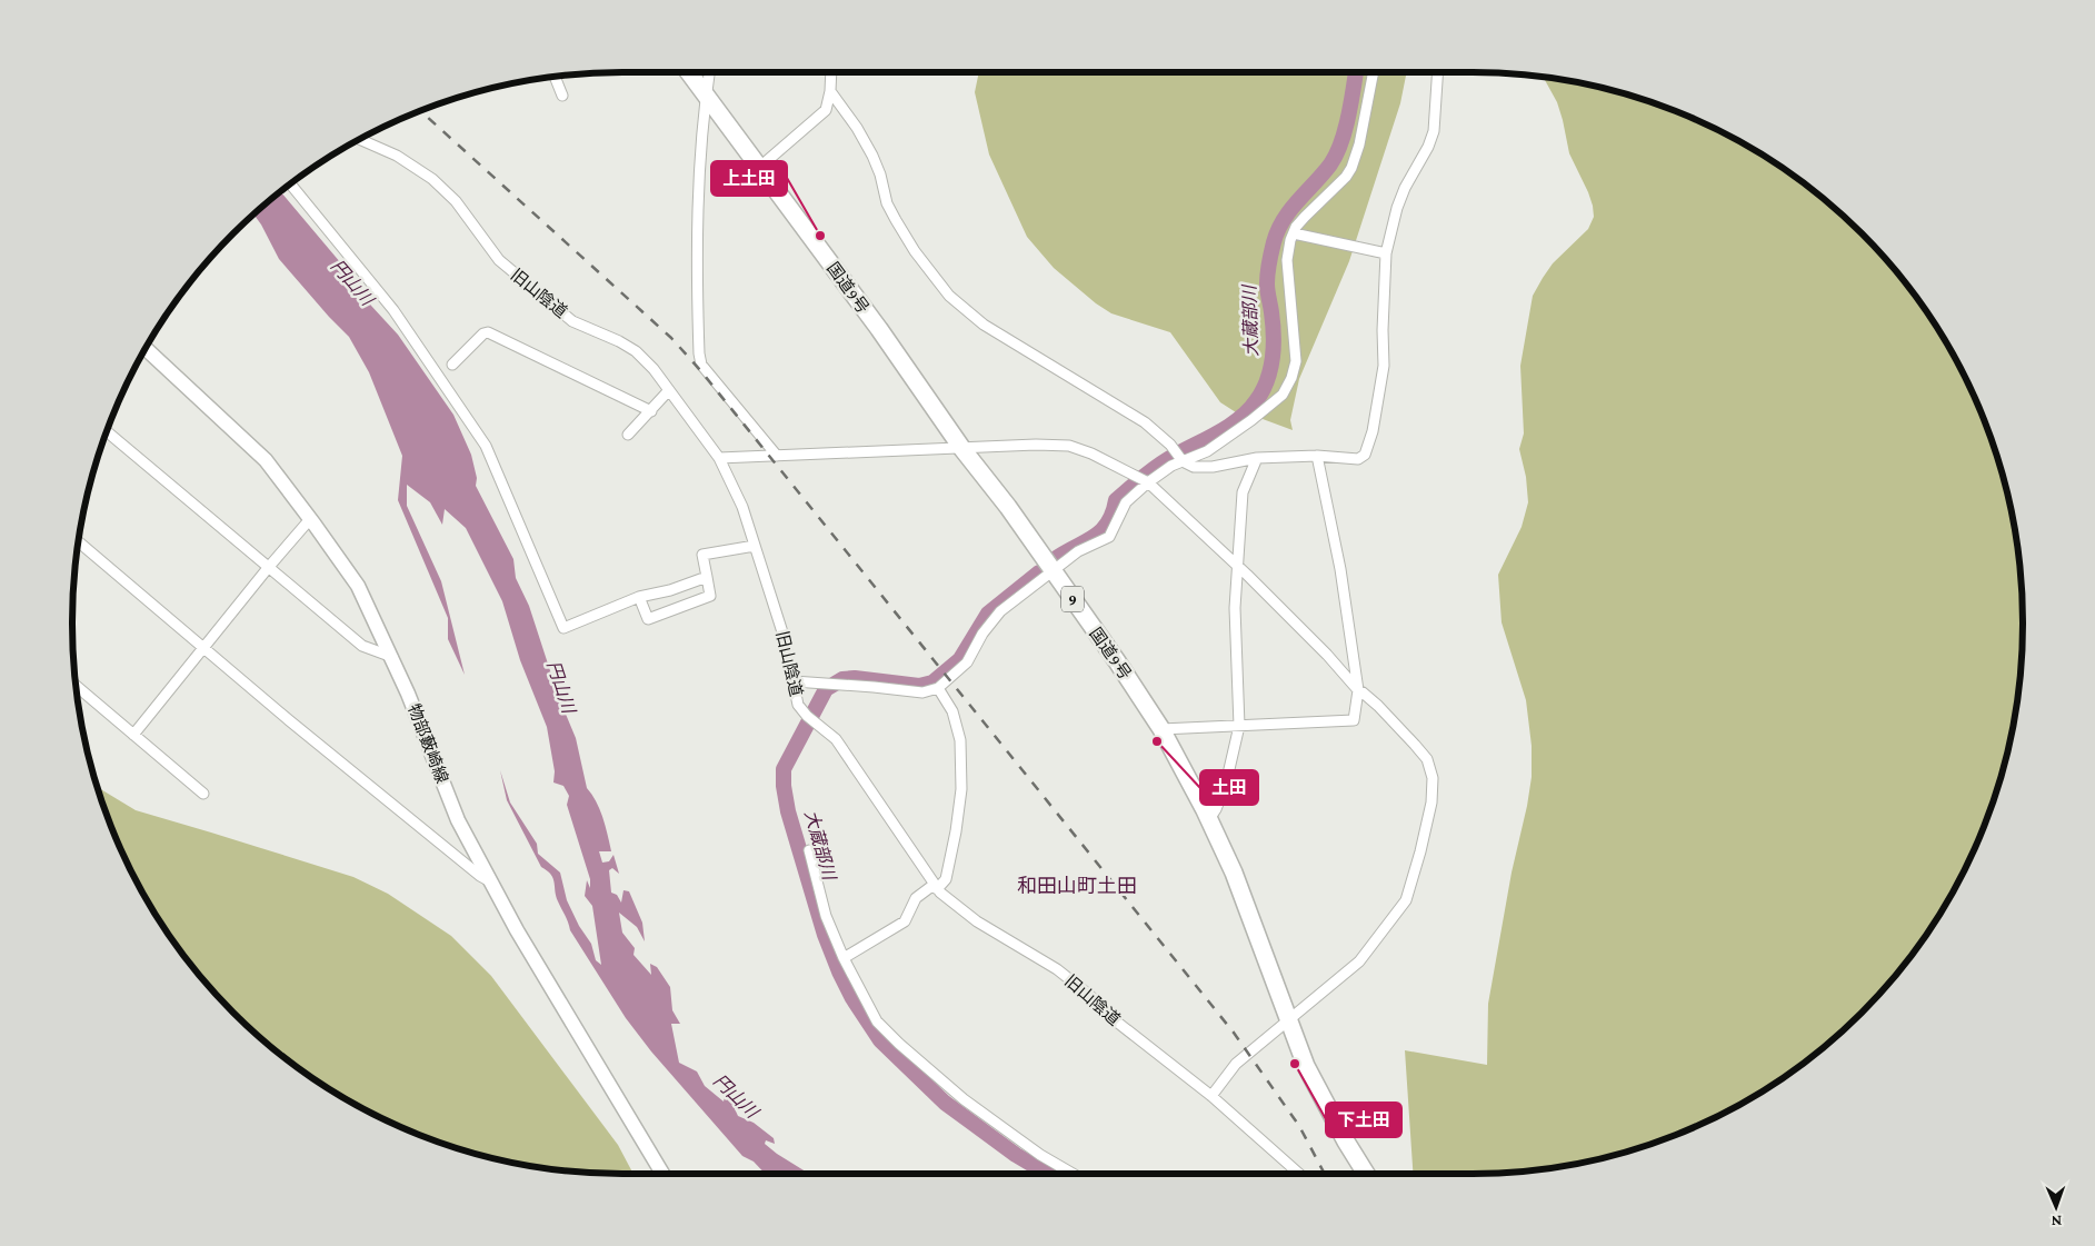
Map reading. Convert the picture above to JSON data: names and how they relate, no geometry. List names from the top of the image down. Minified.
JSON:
{"streets":{"highway":["国道9号","9"],"main road":["物部藪崎線"],"street":["旧山陰道"]},"districts":["和田山町土田"],"water":["円山川","大蔵部川"],"places":["上土田","土田","下土田"],"north":"bottom"}
